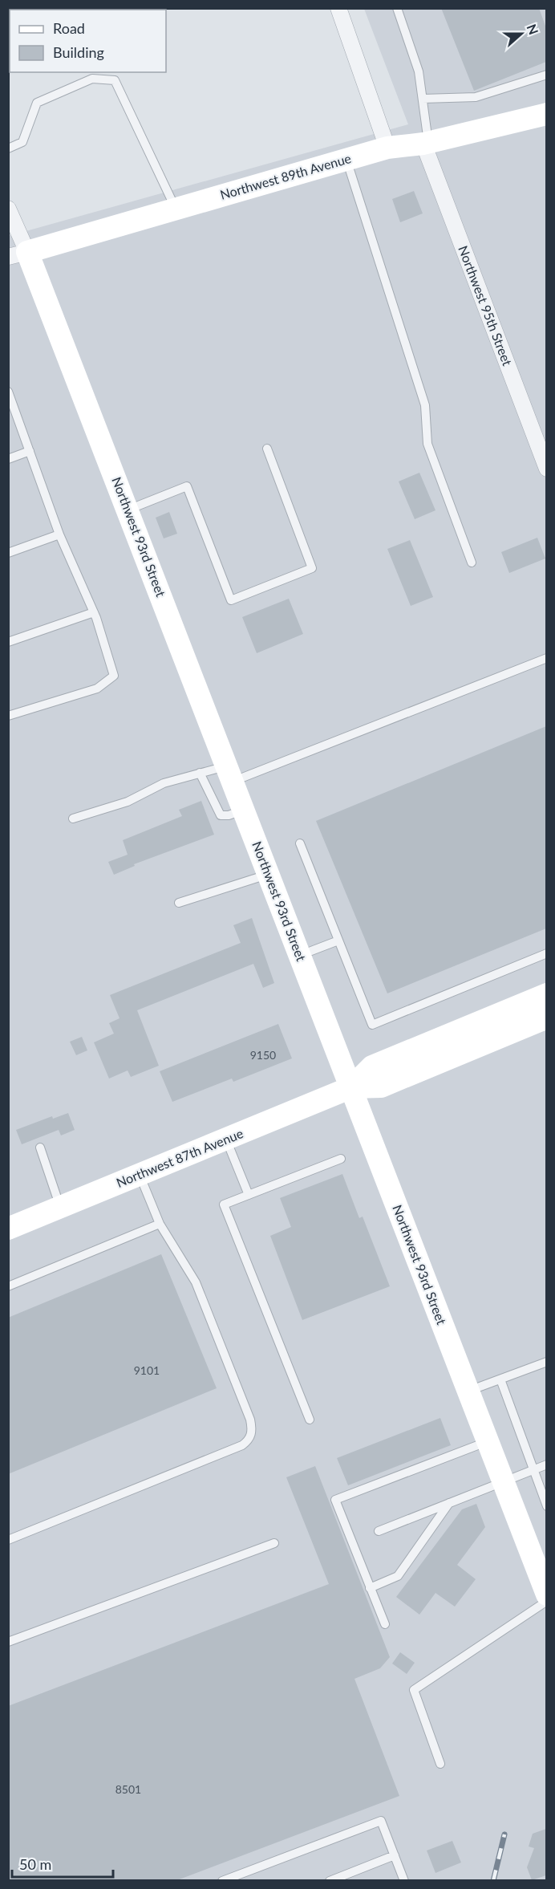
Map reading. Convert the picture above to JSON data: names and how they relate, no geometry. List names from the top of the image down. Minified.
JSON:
{"streets":{"street":["Northwest 89th Avenue","Northwest 95th Street","Northwest 93rd Street","Northwest 87th Avenue"]},"crossings":[["Northwest 89th Avenue","Northwest 95th Street"],["Northwest 89th Avenue","Northwest 93rd Street"],["Northwest 93rd Street","Northwest 87th Avenue"]],"house_numbers":["9150","9101","8501"],"legend":["Road","Building"],"scale_bar":"50 m","north":"right"}
